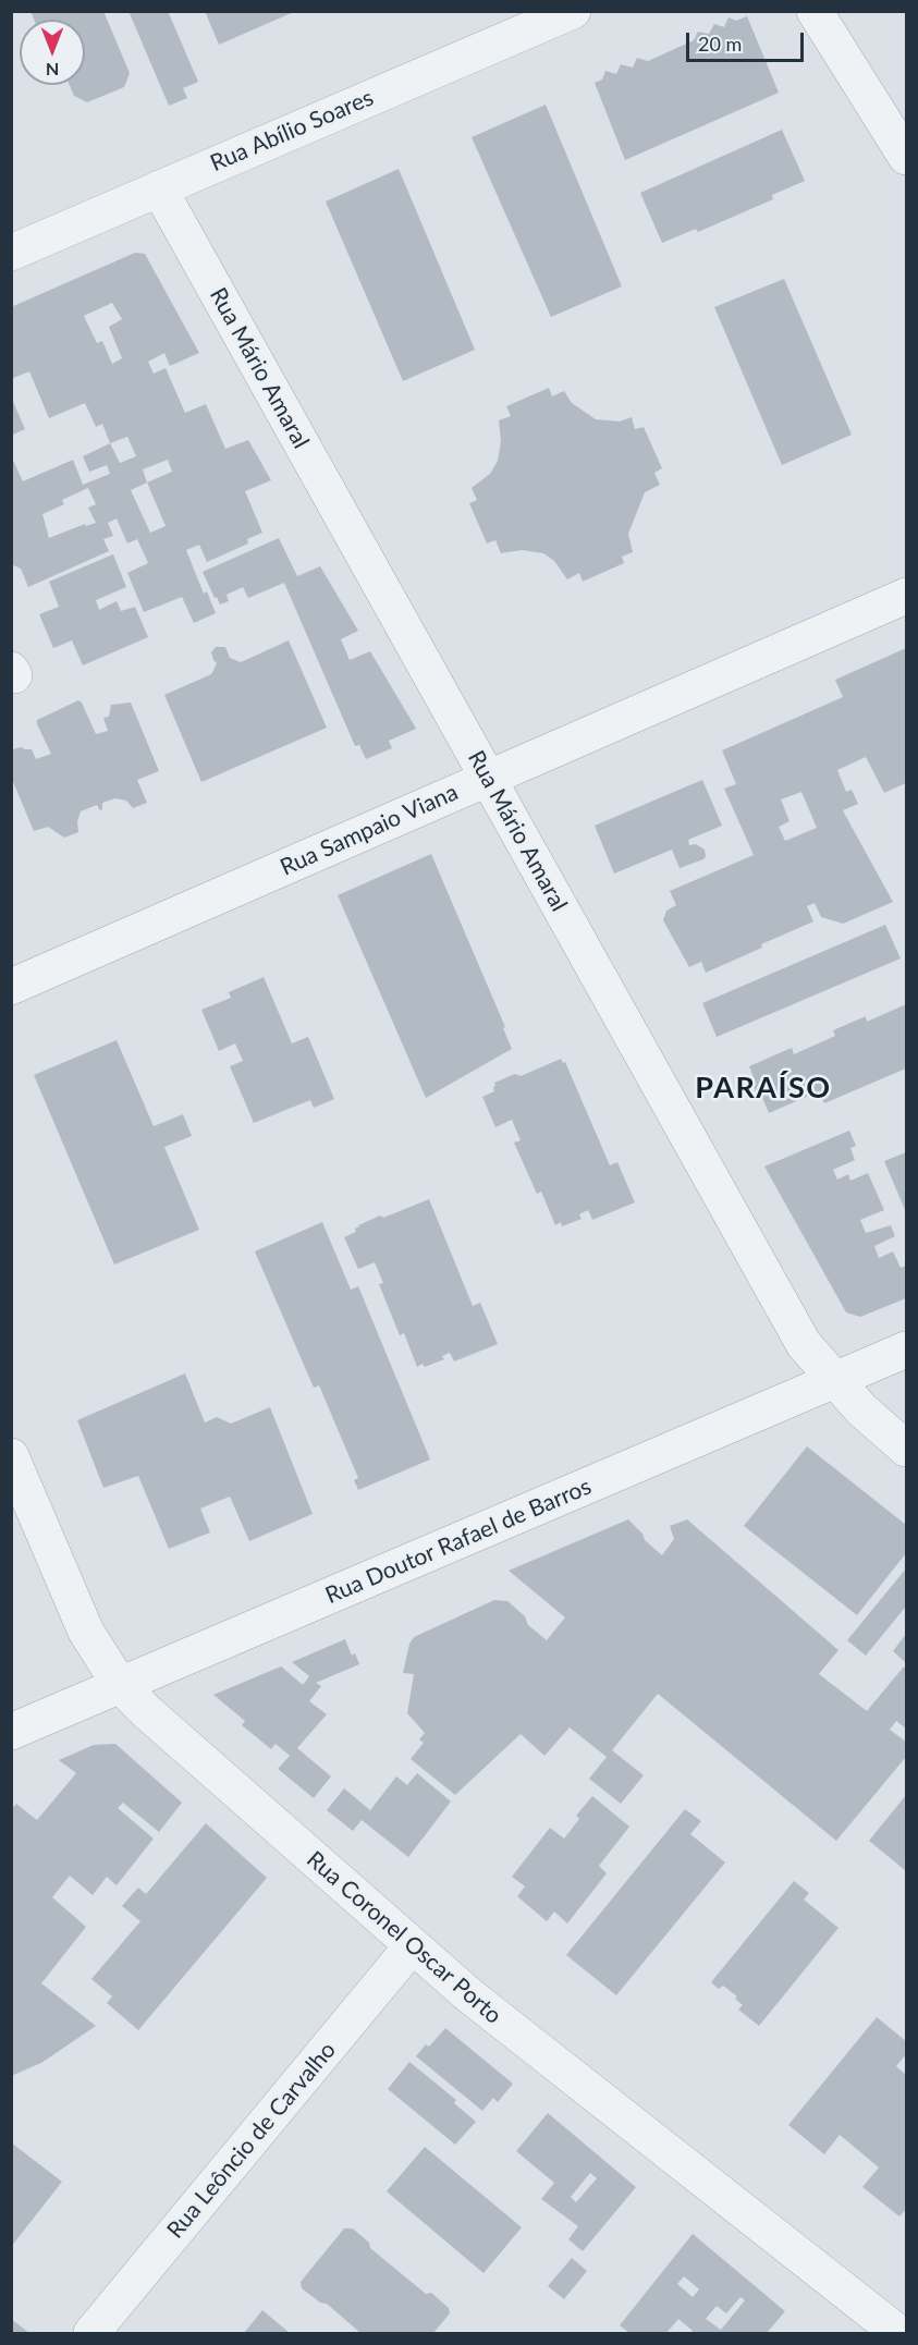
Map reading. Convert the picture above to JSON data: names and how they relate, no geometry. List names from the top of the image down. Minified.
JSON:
{"streets":{"street":["Rua Abílio Soares","Rua Mário Amaral","Rua Sampaio Viana","Rua Doutor Rafael de Barros","Rua Coronel Oscar Porto","Rua Leôncio de Carvalho"]},"crossings":[["Rua Abílio Soares","Rua Mário Amaral"],["Rua Mário Amaral","Rua Sampaio Viana"],["Rua Mário Amaral","Rua Doutor Rafael de Barros"],["Rua Doutor Rafael de Barros","Rua Coronel Oscar Porto"],["Rua Coronel Oscar Porto","Rua Leôncio de Carvalho"]],"districts":["PARAÍSO"],"scale_bar":"20 m","north":"bottom"}
